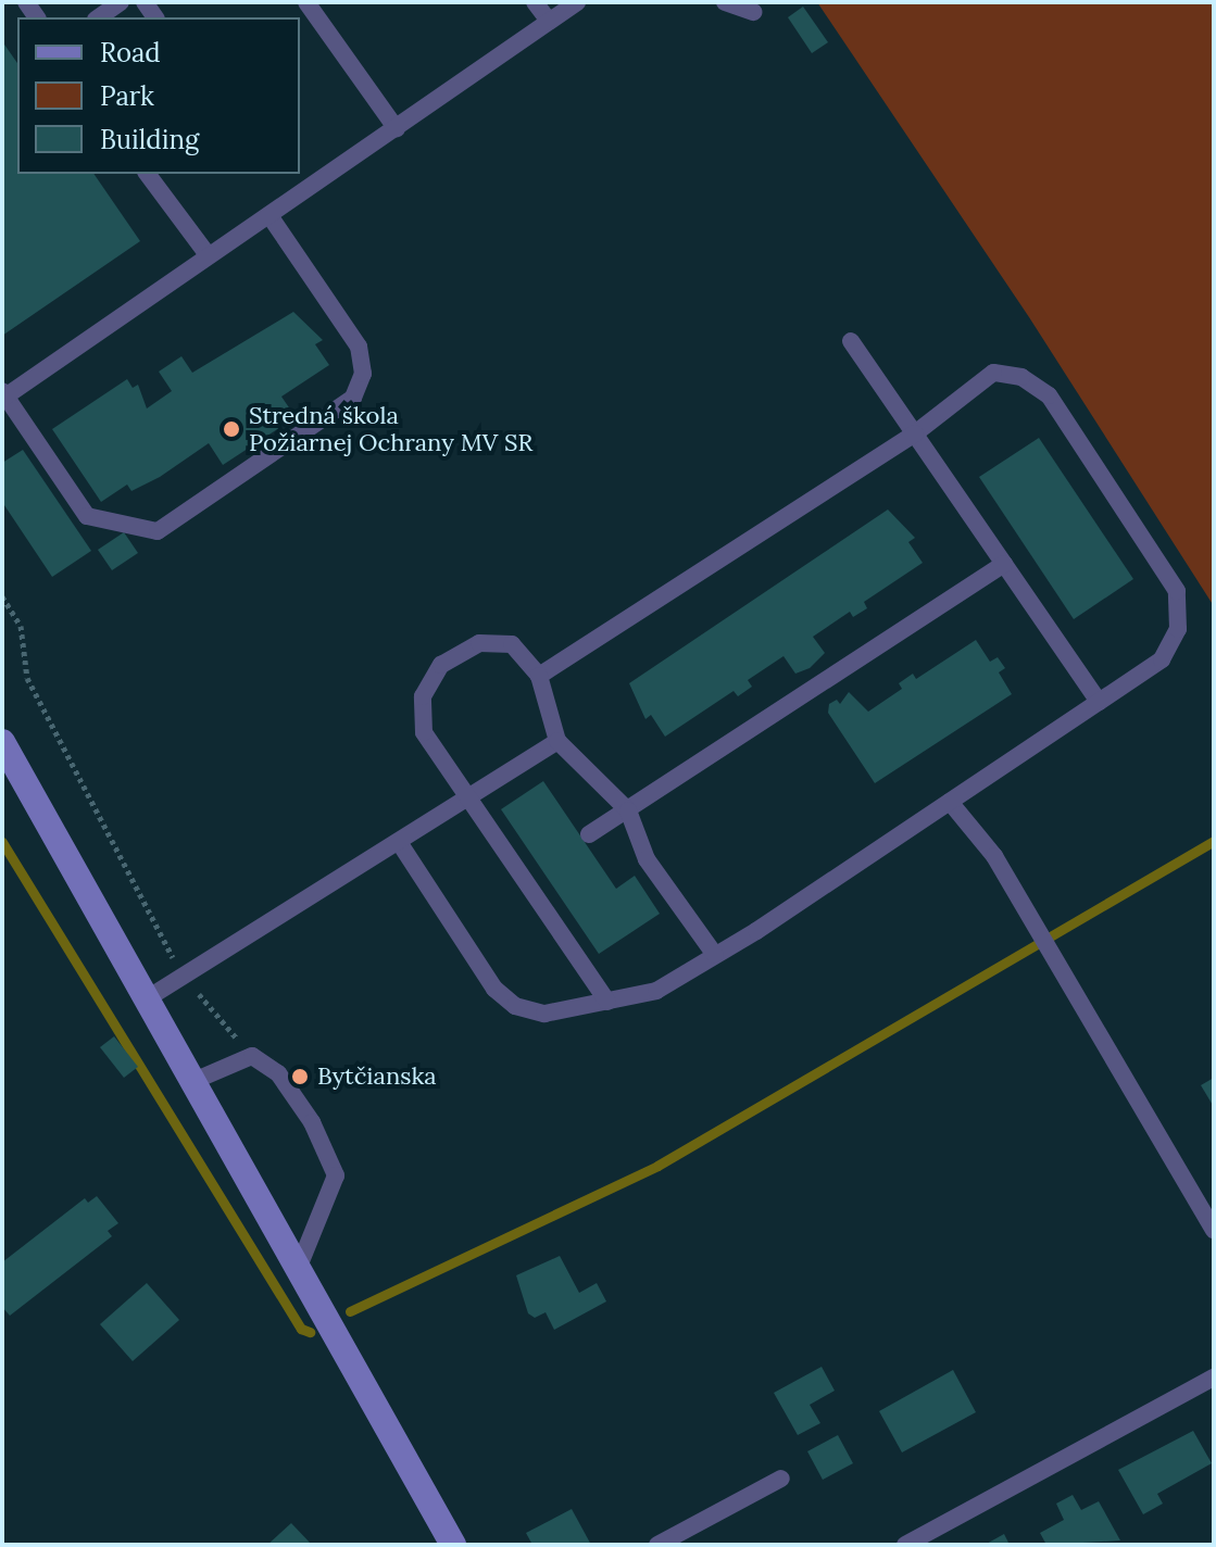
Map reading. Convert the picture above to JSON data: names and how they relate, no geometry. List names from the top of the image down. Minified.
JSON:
{"places":["Stredná škola Požiarnej Ochrany MV SR","Bytčianska"],"legend":["Road","Park","Building"]}
